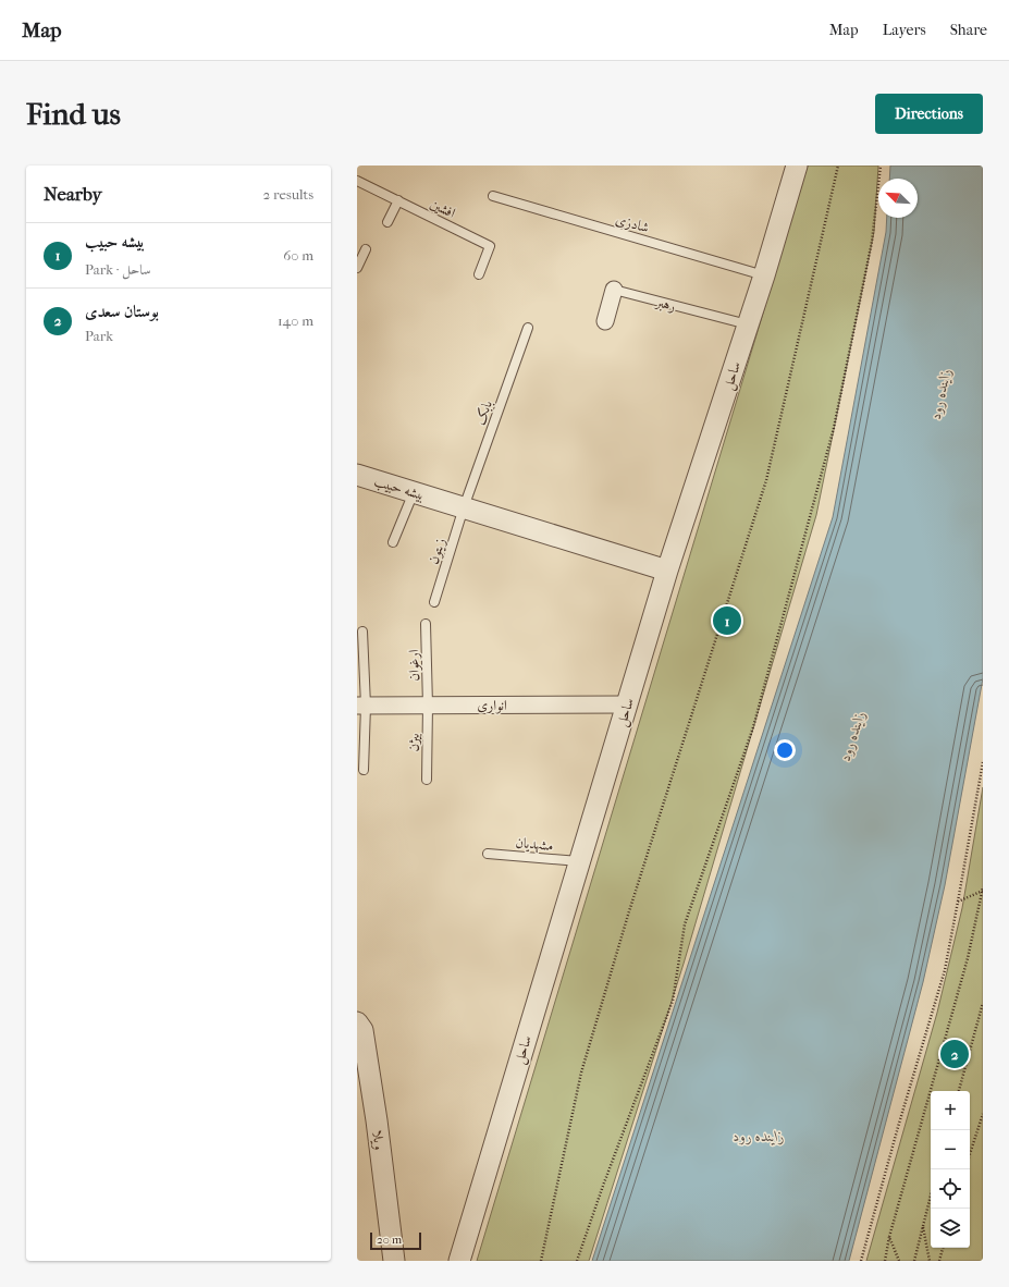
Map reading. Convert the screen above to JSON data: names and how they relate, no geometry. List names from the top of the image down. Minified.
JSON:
{"streets":{"street":["رهبر","ساحل","بیشه حبیب","انواری","ویلا"],"lane":["افشین","شادزی","بابک","زیتون","ارغوان","بیژن","مشهدیان"]},"crossings":[["شادزی","ساحل"],["رهبر","ساحل"],["ساحل","بیشه حبیب"],["ساحل","انواری"],["ساحل","مشهدیان"],["بابک","بیشه حبیب"],["بابک","زیتون"],["بیشه حبیب","زیتون"],["ارغوان","انواری"],["ارغوان","بیژن"],["انواری","بیژن"]],"water":["زاینده رود"],"scale_bar":"20 m","north":"top left","page":{"header":"Map","nav":["Map","Layers","Share"],"buttons":"Directions","title":"Find us","heading":["Nearby","2 results"],"list":[{"mark":"1","name":"بیشه حبیب","note":"Park · ساحل","value":"60 m"},{"mark":"2","name":"بوستان سعدی","note":"Park","value":"140 m"}],"pins":["1","2"],"map_buttons":["+","−"],"scale":"20 m"}}
